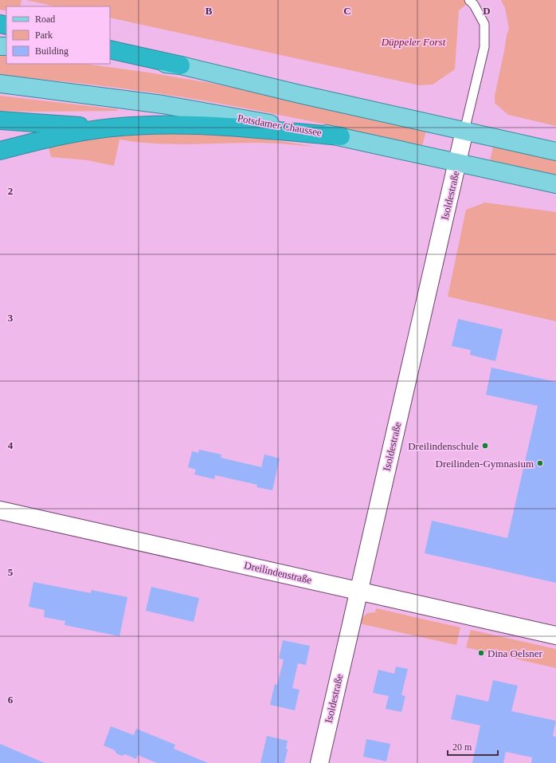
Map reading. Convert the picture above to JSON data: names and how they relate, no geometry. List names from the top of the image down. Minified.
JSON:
{"streets":{"main road":["Potsdamer Chaussee"],"street":["Isoldestraße","Dreilindenstraße"]},"crossings":[["Potsdamer Chaussee","Isoldestraße"],["Isoldestraße","Dreilindenstraße"]],"parks":["Düppeler Forst"],"places":["Dreilindenschule","Dreilinden-Gymnasium","Dina Oelsner"],"legend":["Road","Park","Building"],"scale_bar":"20 m","grid":{"columns":["B","C","D"],"rows":["2","3","4","5","6"]}}
